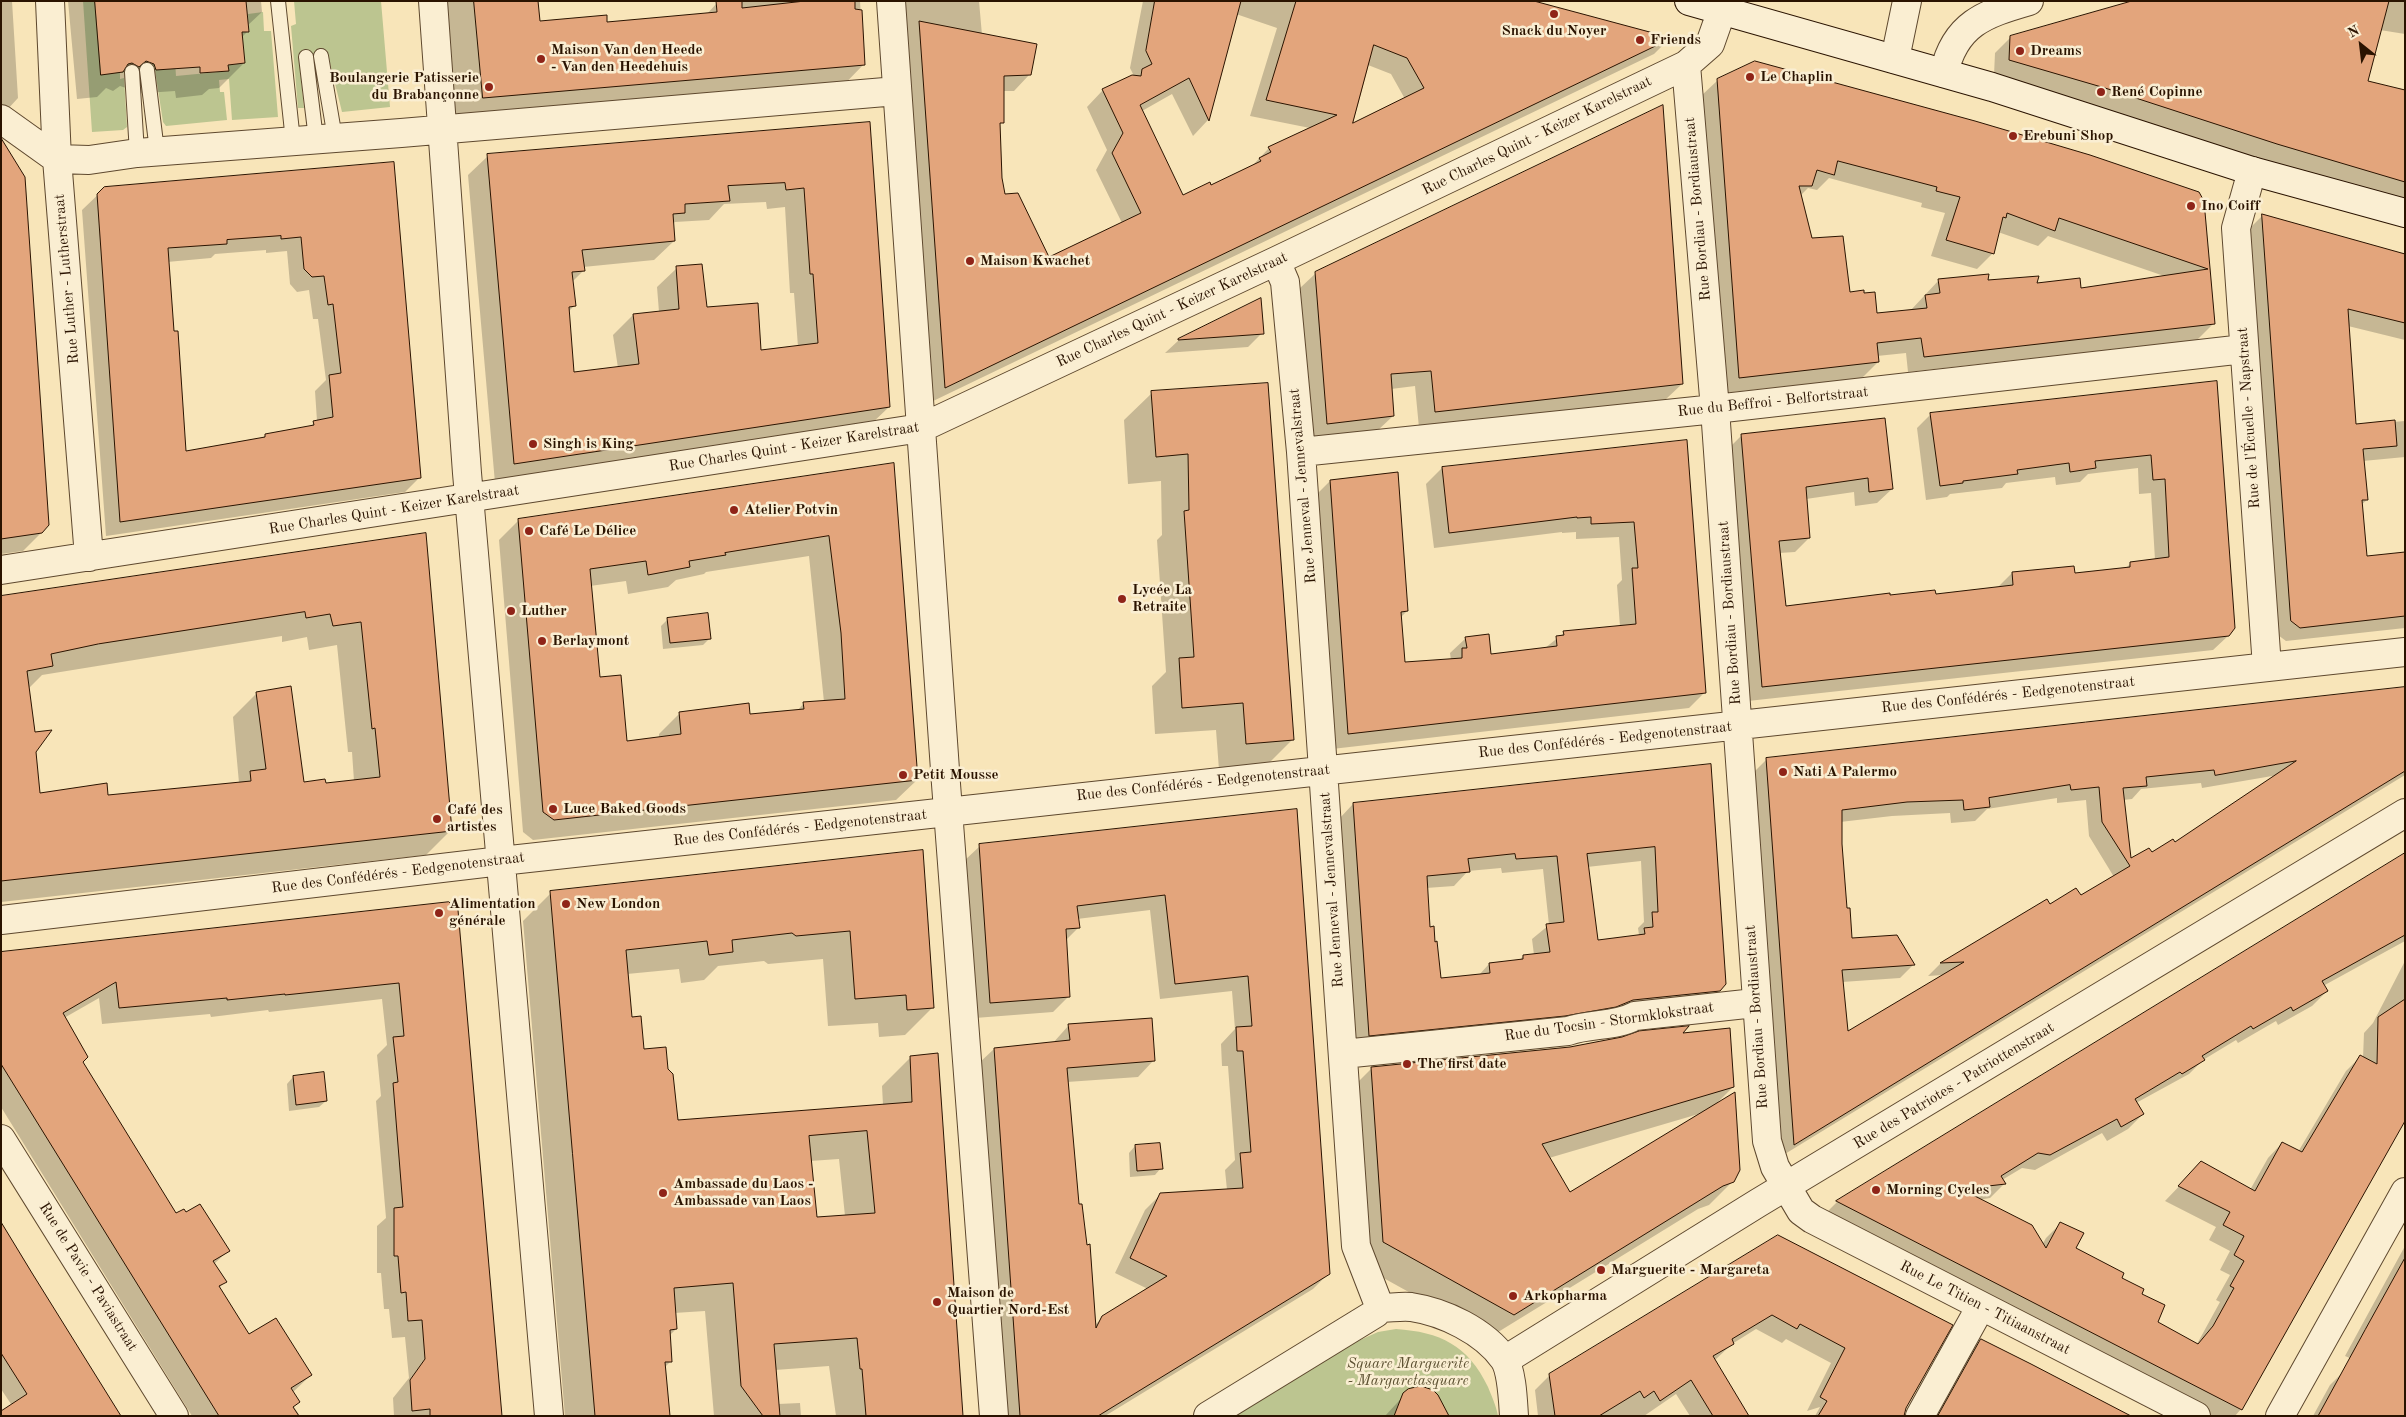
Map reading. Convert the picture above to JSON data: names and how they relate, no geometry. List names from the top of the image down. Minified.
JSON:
{"streets":{"street":["Rue Charles Quint - Keizer Karelstraat","Rue Bordiau - Bordiaustraat","Rue Luther - Lutherstraat","Rue du Beffroi - Belfortstraat","Rue de l'Écuelle - Napstraat","Rue Jenneval - Jennevalstraat","Rue des Confédérés - Eedgenotenstraat","Rue du Tocsin - Stormklokstraat","Rue des Patriotes - Patriottenstraat","Rue de Pavie - Paviastraat","Rue Le Titien - Titiaanstraat"]},"crossings":[["Rue Charles Quint - Keizer Karelstraat","Rue Bordiau - Bordiaustraat"],["Rue Charles Quint - Keizer Karelstraat","Rue Luther - Lutherstraat"],["Rue Charles Quint - Keizer Karelstraat","Rue Jenneval - Jennevalstraat"],["Rue Bordiau - Bordiaustraat","Rue du Beffroi - Belfortstraat"],["Rue Bordiau - Bordiaustraat","Rue des Confédérés - Eedgenotenstraat"],["Rue Bordiau - Bordiaustraat","Rue du Tocsin - Stormklokstraat"],["Rue Bordiau - Bordiaustraat","Rue des Patriotes - Patriottenstraat"],["Rue Bordiau - Bordiaustraat","Rue Le Titien - Titiaanstraat"],["Rue du Beffroi - Belfortstraat","Rue de l'Écuelle - Napstraat"],["Rue du Beffroi - Belfortstraat","Rue Jenneval - Jennevalstraat"],["Rue de l'Écuelle - Napstraat","Rue des Confédérés - Eedgenotenstraat"],["Rue Jenneval - Jennevalstraat","Rue des Confédérés - Eedgenotenstraat"],["Rue Jenneval - Jennevalstraat","Rue du Tocsin - Stormklokstraat"],["Rue des Patriotes - Patriottenstraat","Rue Le Titien - Titiaanstraat"]],"parks":["Square Marguerite - Margaretasquare"],"places":["Snack du Noyer","Friends","Dreams","Maison Van den Heede - Van den Heedehuis","Le Chaplin","Boulangerie Patisserie du Brabançonne","René Copinne","Erebuni Shop","Ino Coiff","Maison Kwachet","Singh is King","Atelier Potvin","Café Le Délice","Lycée La Retraite","Luther","Berlaymont","Nati A Palermo","Petit Mousse","Luce Baked Goods","Café des artistes","New London","Alimentation générale","The first date","Morning Cycles","Ambassade du Laos - Ambassade van Laos","Marguerite - Margareta","Arkopharma","Maison de Quartier Nord-Est"],"north":"top left"}
